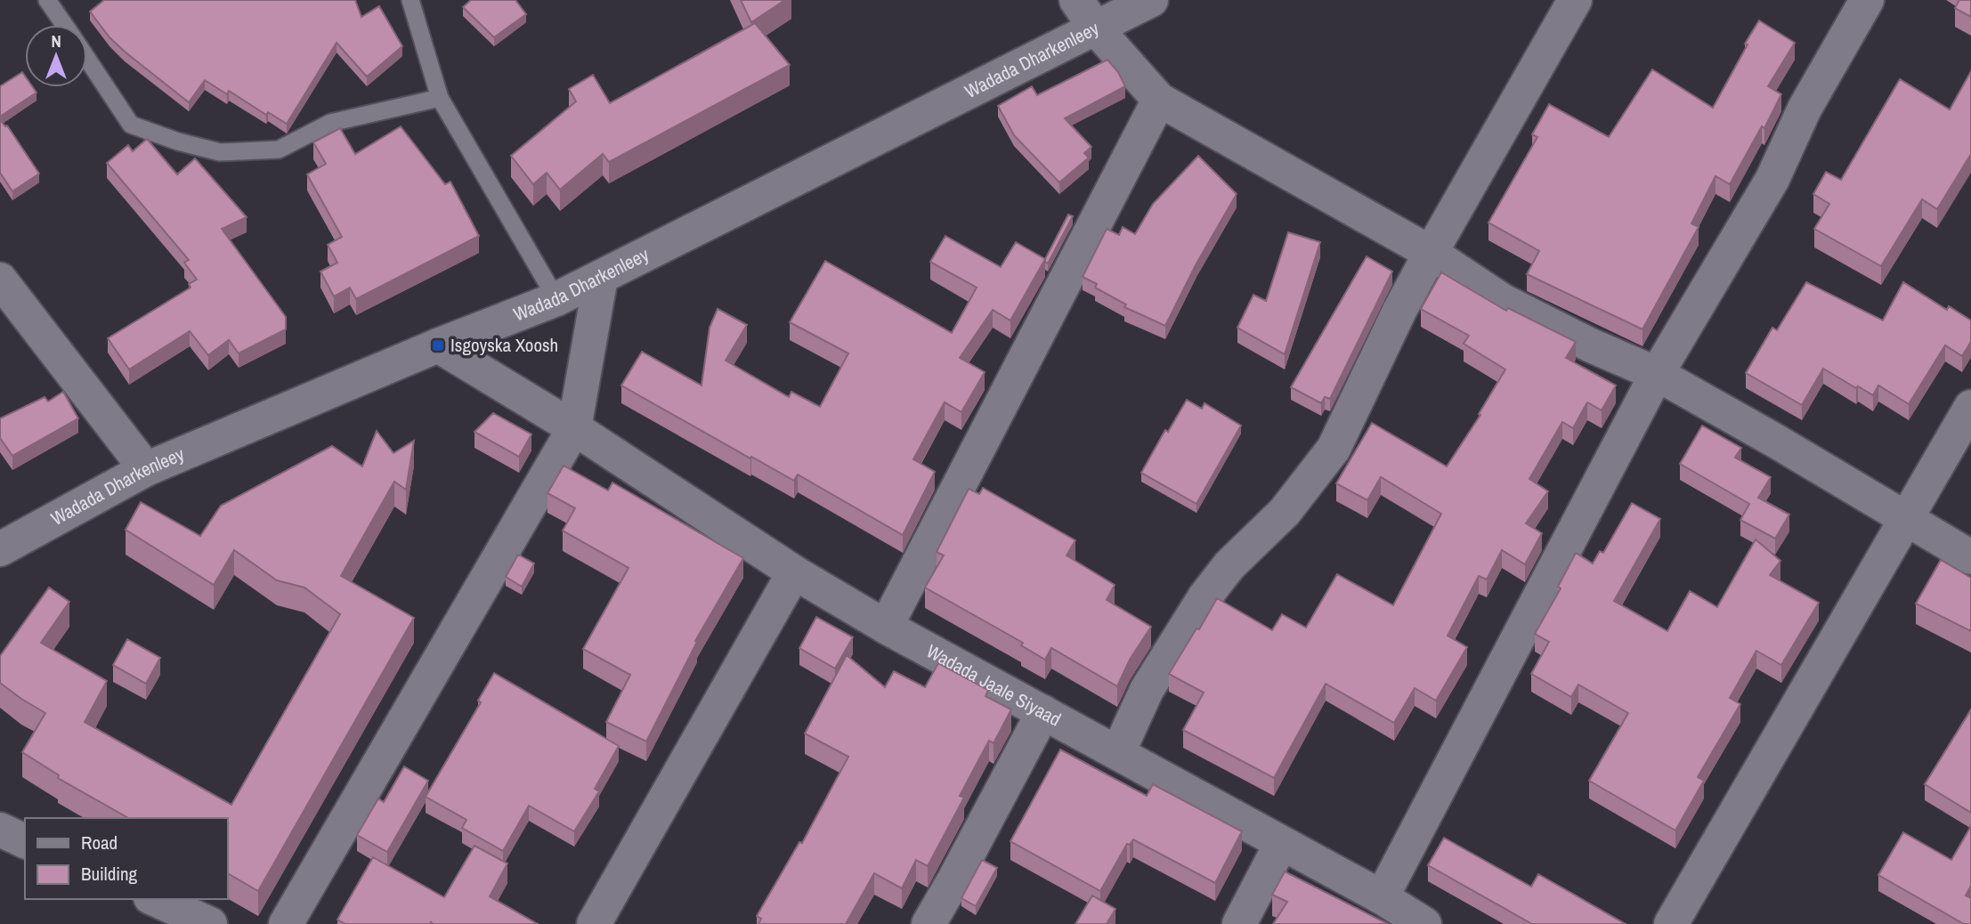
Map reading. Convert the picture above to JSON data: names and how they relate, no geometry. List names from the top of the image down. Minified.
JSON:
{"streets":{"street":["Wadada Dharkenleey","Wadada Jaale Siyaad"]},"crossings":[["Wadada Dharkenleey","Wadada Jaale Siyaad"]],"places":{"transit":["Isgoyska Xoosh"]},"legend":["Road","Building"],"north":"top"}
